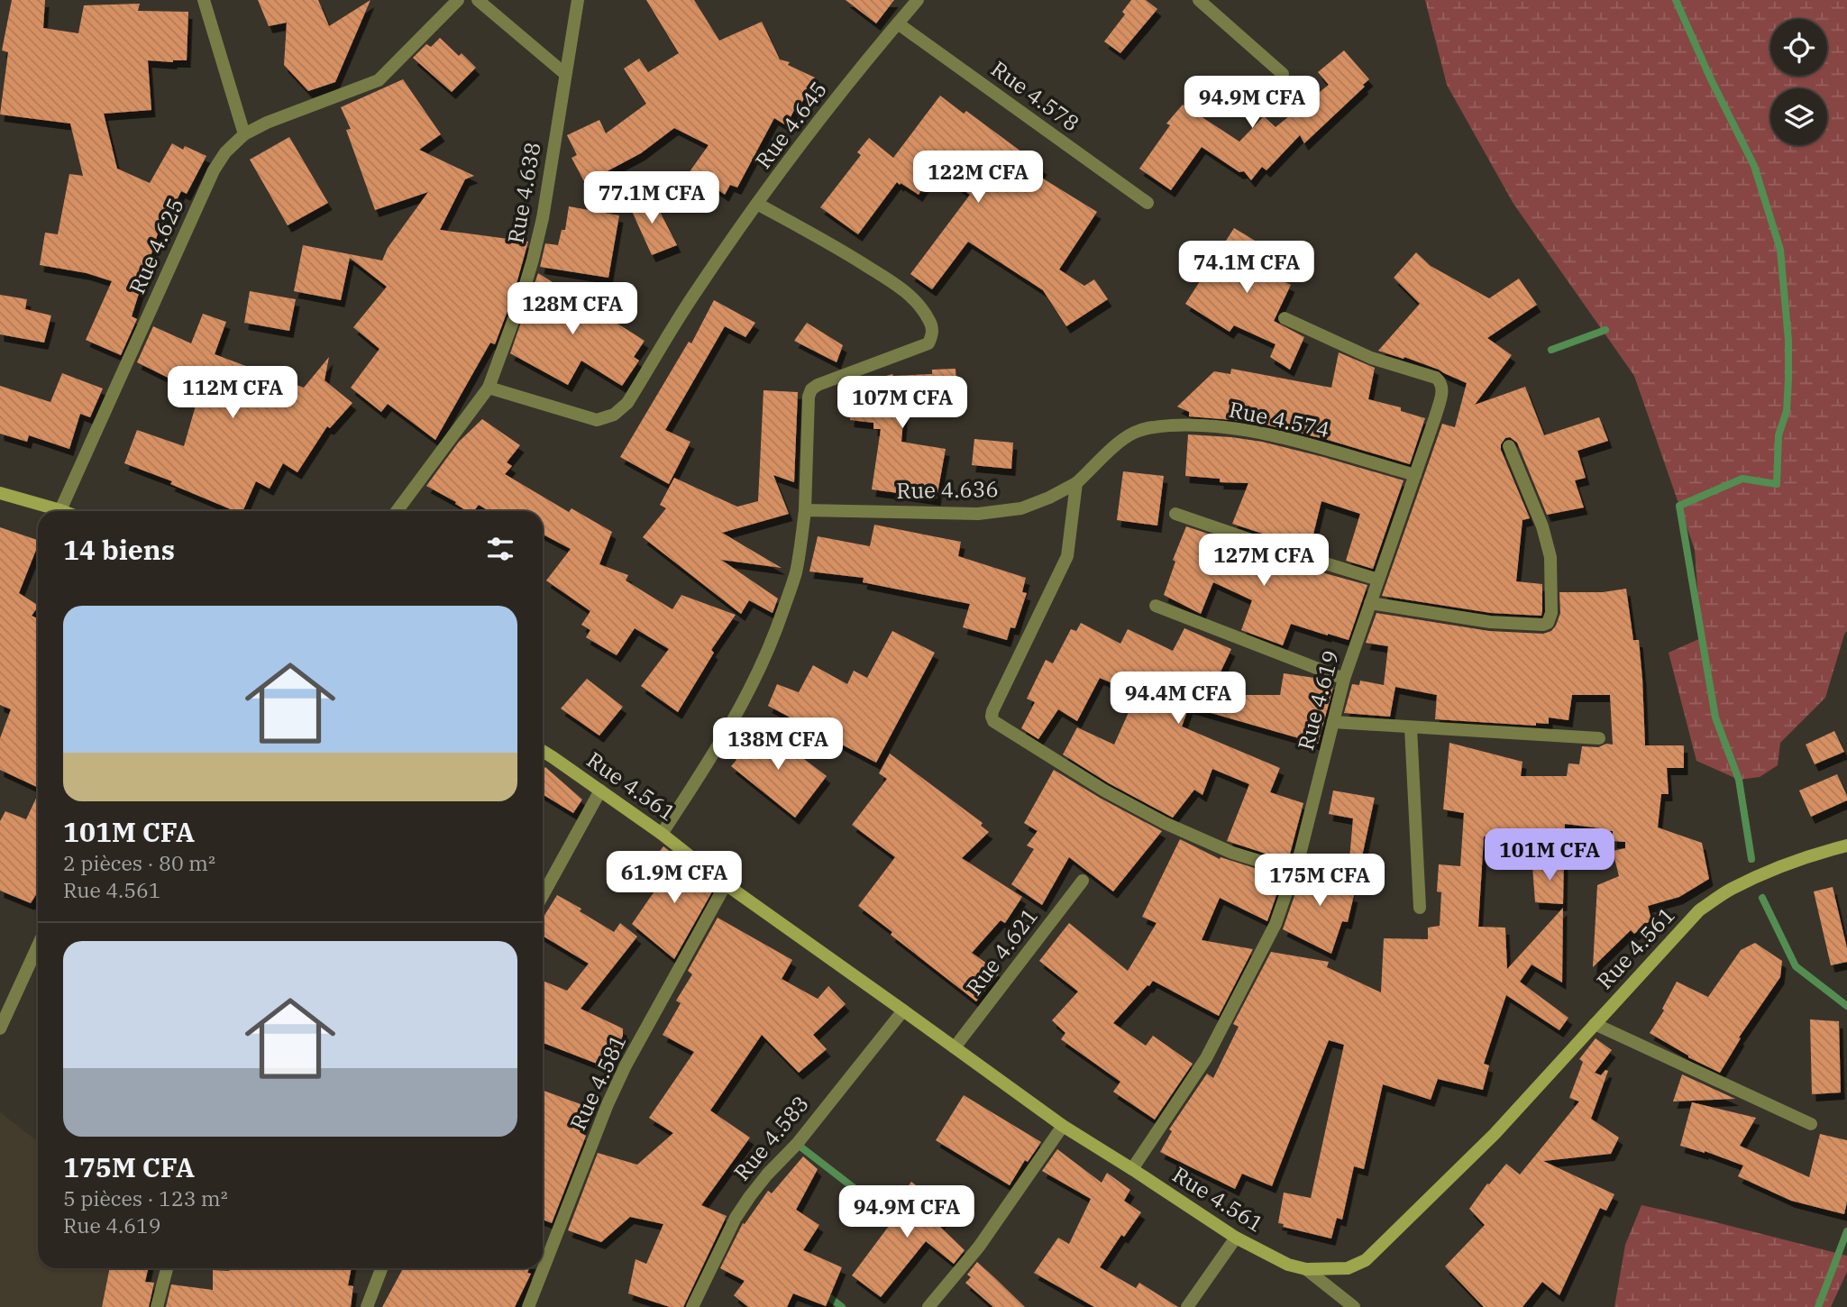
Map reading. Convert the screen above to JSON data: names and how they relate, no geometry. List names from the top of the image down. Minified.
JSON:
{"streets":{"main road":["Rue 4.561"],"street":["Rue 4.578","Rue 4.645","Rue 4.638","Rue 4.625","Rue 4.574","Rue 4.636","Rue 4.619","Rue 4.621","Rue 4.581","Rue 4.583"]},"crossings":[["Rue 4.578","Rue 4.645"],["Rue 4.645","Rue 4.638"],["Rue 4.574","Rue 4.636"],["Rue 4.574","Rue 4.619"],["Rue 4.619","Rue 4.561"],["Rue 4.561","Rue 4.621"],["Rue 4.561","Rue 4.581"],["Rue 4.561","Rue 4.583"]],"page":{"price":["94.9M CFA","122M CFA","77.1M CFA","74.1M CFA","128M CFA","112M CFA","107M CFA","127M CFA","94.4M CFA","138M CFA","101M CFA","61.9M CFA","175M CFA","94.9M CFA"],"heading":"14 biens","list":[{"name":"101M CFA","note":"2 pièces · 80 m² · Rue 4.561"},{"name":"175M CFA","note":"5 pièces · 123 m² · Rue 4.619"}]}}
